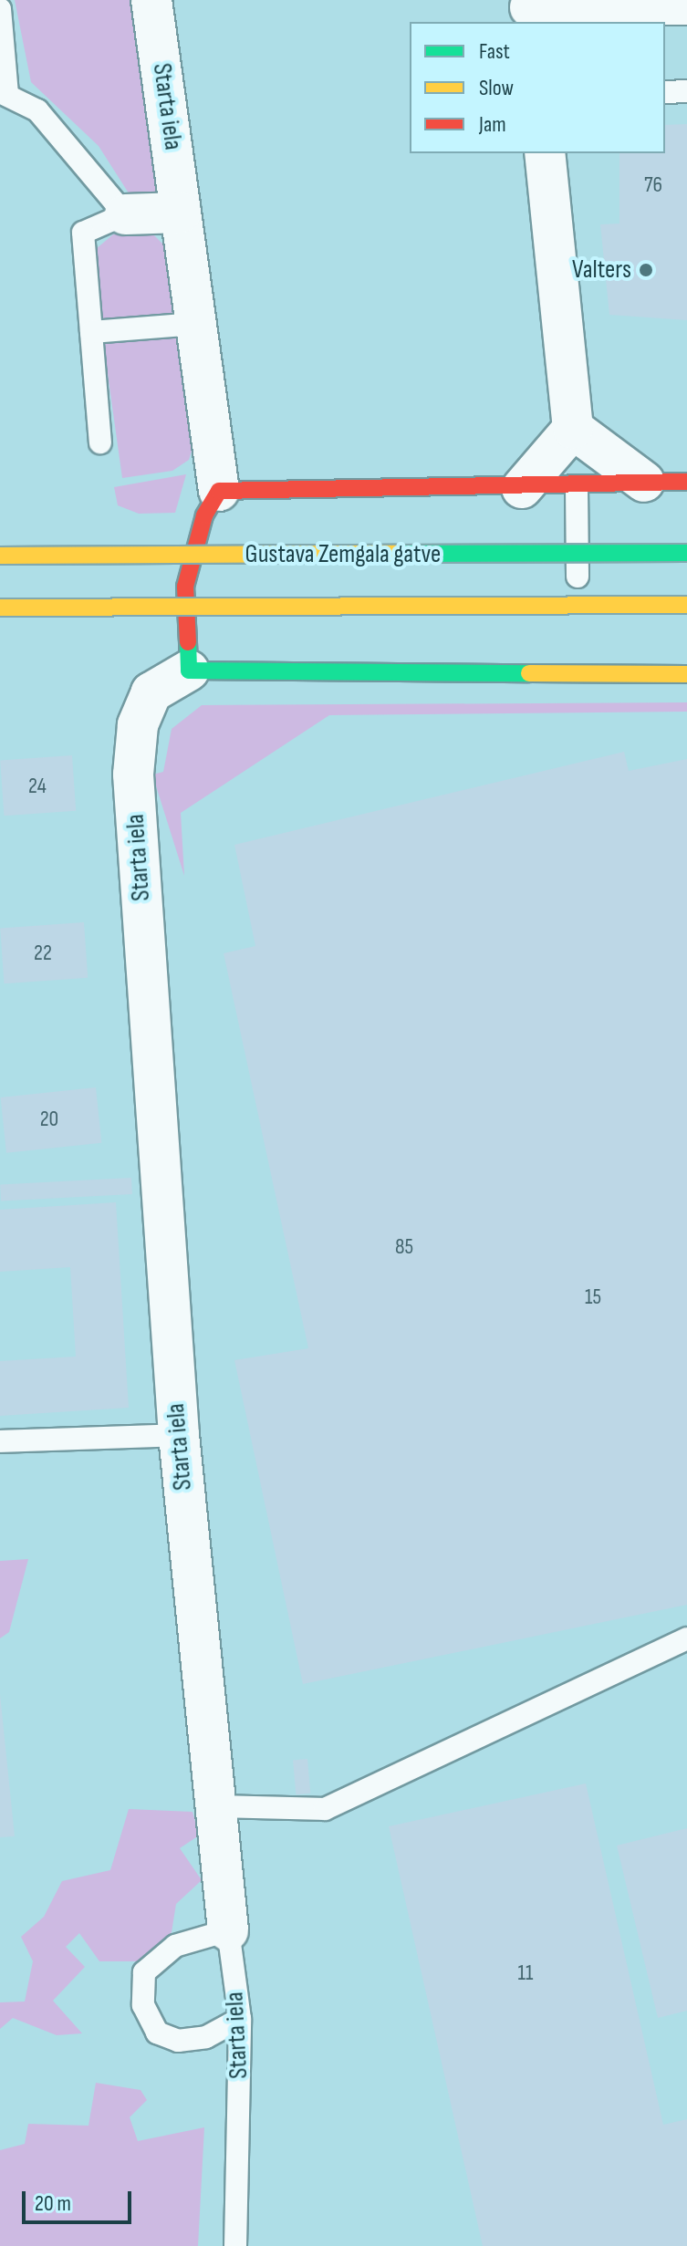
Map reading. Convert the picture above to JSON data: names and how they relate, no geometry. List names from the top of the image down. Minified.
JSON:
{"streets":{"main road":["Gustava Zemgala gatve"],"street":["Starta iela"]},"places":["Valters"],"house_numbers":["76","24","22","20","85","15","11"],"legend":["Fast","Slow","Jam"],"scale_bar":"20 m"}
